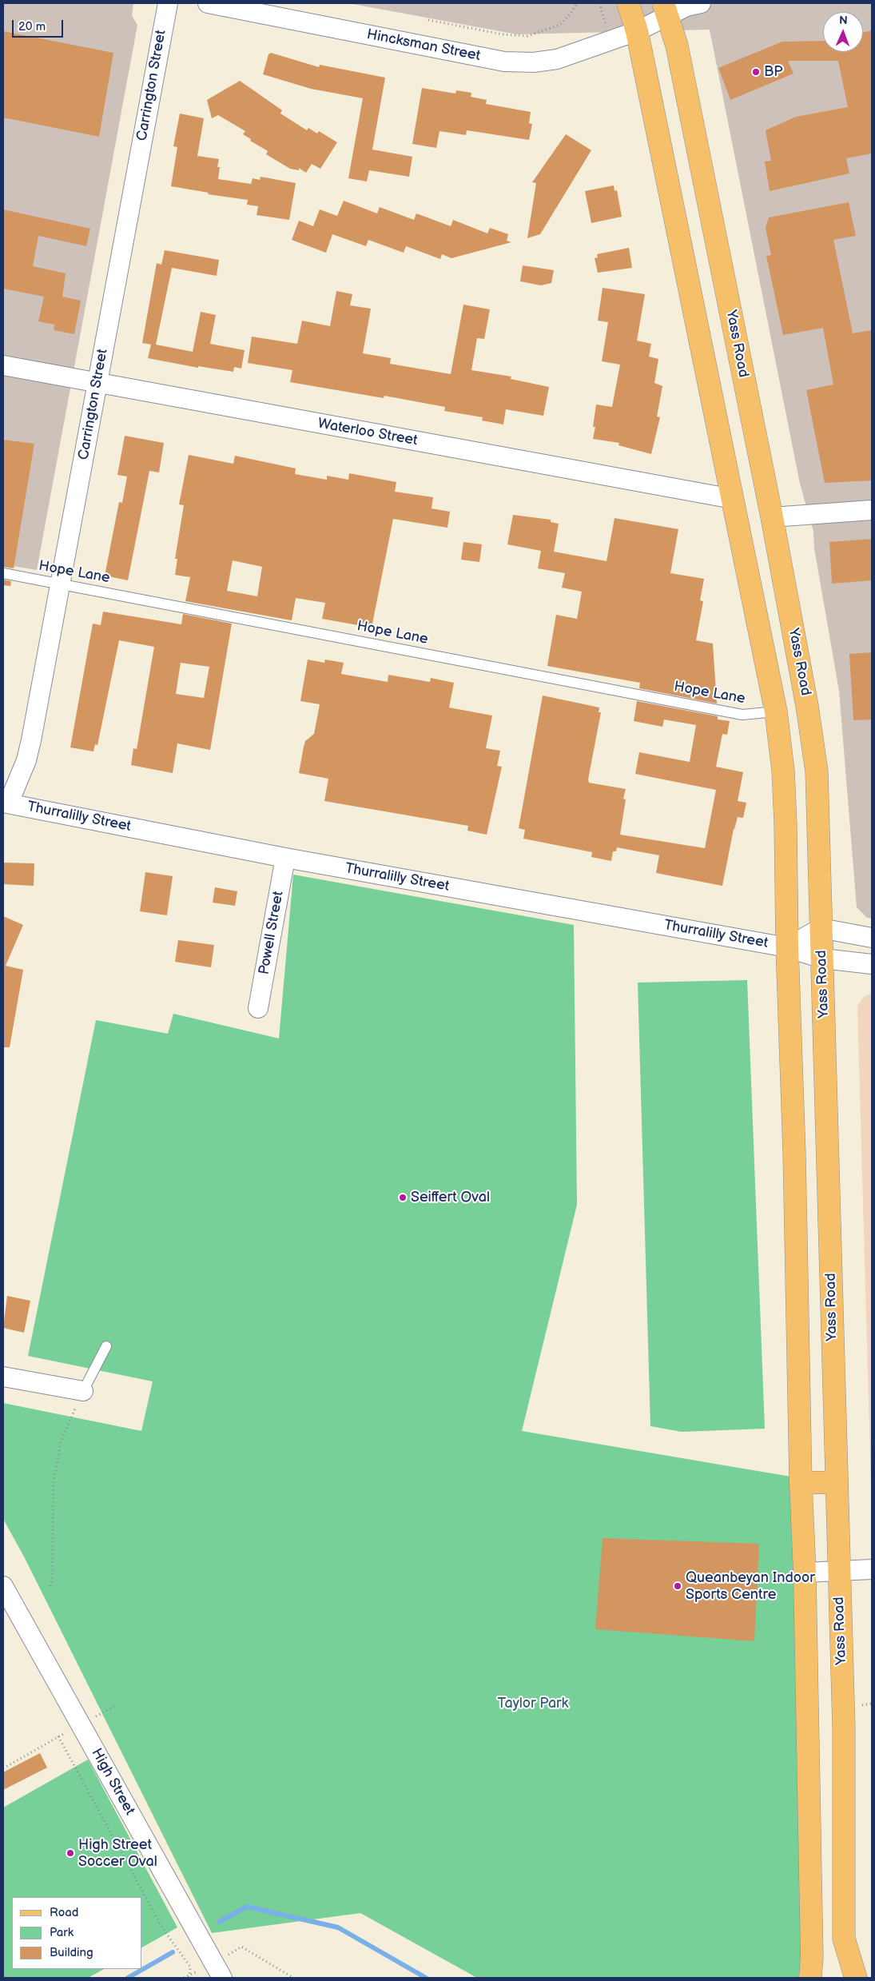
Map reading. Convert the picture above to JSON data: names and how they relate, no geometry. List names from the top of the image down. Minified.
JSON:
{"streets":{"main road":["Yass Road"],"street":["Hincksman Street","Carrington Street","Waterloo Street","Thurralilly Street","Powell Street","High Street"],"lane":["Hope Lane"]},"crossings":[["Hincksman Street","Yass Road"],["Carrington Street","Waterloo Street"],["Carrington Street","Hope Lane"],["Carrington Street","Thurralilly Street"],["Yass Road","Thurralilly Street"],["Thurralilly Street","Powell Street"]],"parks":["Taylor Park"],"places":["BP","Seiffert Oval","Queanbeyan Indoor Sports Centre","High Street Soccer Oval"],"legend":["Road","Park","Building"],"scale_bar":"20 m","north":"top"}
